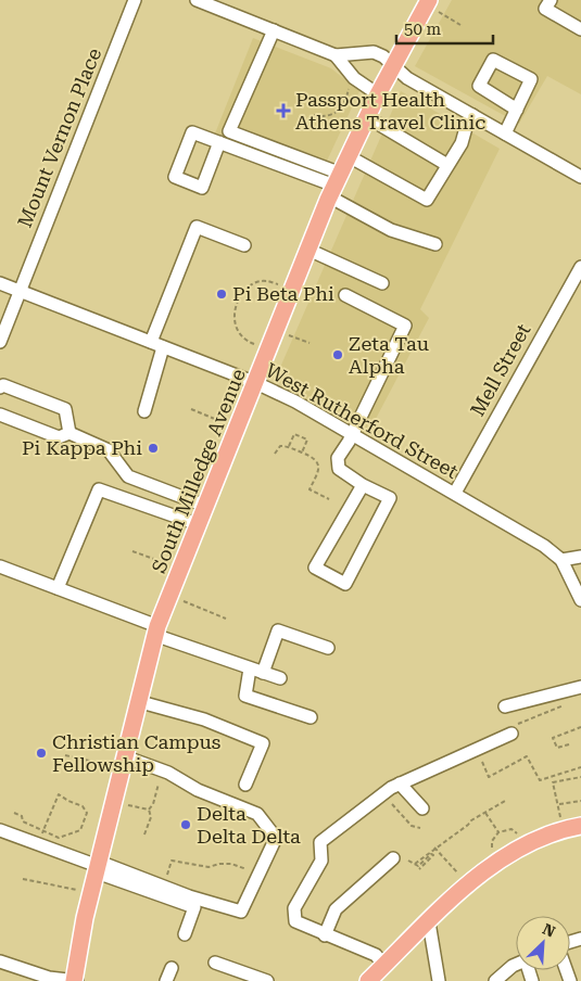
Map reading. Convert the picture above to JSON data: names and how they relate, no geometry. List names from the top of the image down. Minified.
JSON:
{"streets":{"main road":["South Milledge Avenue"],"street":["Mount Vernon Place","Mell Street","West Rutherford Street"]},"crossings":[["Mount Vernon Place","West Rutherford Street"],["Mell Street","West Rutherford Street"],["West Rutherford Street","South Milledge Avenue"]],"places":{"health":["Passport Health Athens Travel Clinic"],"other":["Pi Beta Phi","Zeta Tau Alpha","Pi Kappa Phi","Christian Campus Fellowship","Delta Delta Delta"]},"scale_bar":"50 m","north":"top right"}
